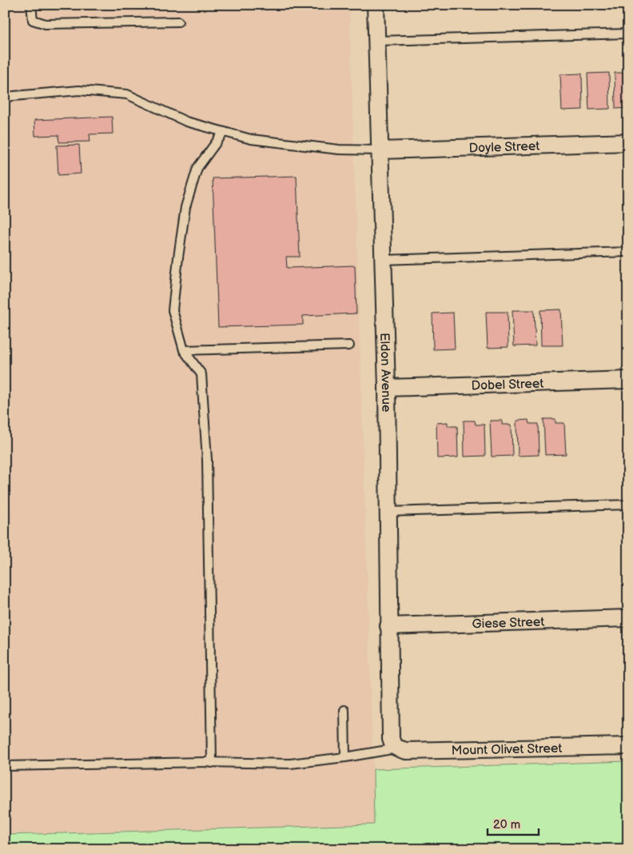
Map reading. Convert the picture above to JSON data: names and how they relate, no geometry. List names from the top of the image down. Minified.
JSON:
{"streets":{"street":["Doyle Street","Eldon Avenue","Dobel Street","Giese Street","Mount Olivet Street"]},"crossings":[["Doyle Street","Eldon Avenue"],["Eldon Avenue","Dobel Street"],["Eldon Avenue","Giese Street"],["Eldon Avenue","Mount Olivet Street"]],"scale_bar":"20 m"}
